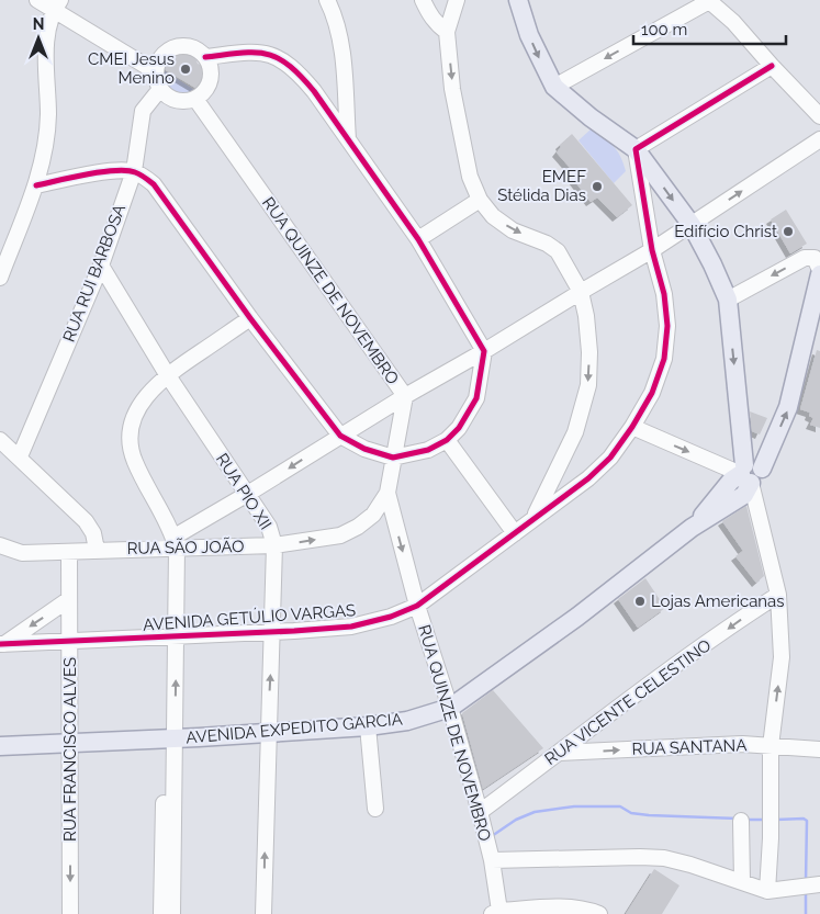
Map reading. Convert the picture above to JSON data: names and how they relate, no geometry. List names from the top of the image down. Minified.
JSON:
{"streets":{"main road":["AVENIDA EXPEDITO GARCIA"],"street":["RUA RUI BARBOSA","RUA QUINZE DE NOVEMBRO","RUA PIO XII","RUA SÃO JOÃO","AVENIDA GETÚLIO VARGAS","RUA VICENTE CELESTINO","RUA SANTANA","RUA FRANCISCO ALVES"]},"crossings":[["RUA RUI BARBOSA","RUA QUINZE DE NOVEMBRO"],["RUA RUI BARBOSA","RUA PIO XII"],["RUA QUINZE DE NOVEMBRO","RUA SÃO JOÃO"],["RUA QUINZE DE NOVEMBRO","AVENIDA GETÚLIO VARGAS"],["RUA QUINZE DE NOVEMBRO","RUA VICENTE CELESTINO"],["RUA QUINZE DE NOVEMBRO","AVENIDA EXPEDITO GARCIA"],["RUA PIO XII","RUA SÃO JOÃO"],["RUA PIO XII","AVENIDA GETÚLIO VARGAS"],["RUA PIO XII","AVENIDA EXPEDITO GARCIA"],["RUA SÃO JOÃO","RUA FRANCISCO ALVES"],["AVENIDA GETÚLIO VARGAS","RUA FRANCISCO ALVES"],["RUA VICENTE CELESTINO","RUA SANTANA"],["AVENIDA EXPEDITO GARCIA","RUA FRANCISCO ALVES"]],"one_way":["RUA VICENTE CELESTINO"],"places":["CMEI Jesus Menino","EMEF Stélida Dias","Edifício Christ","Lojas Americanas"],"scale_bar":"100 m","north":"top"}
